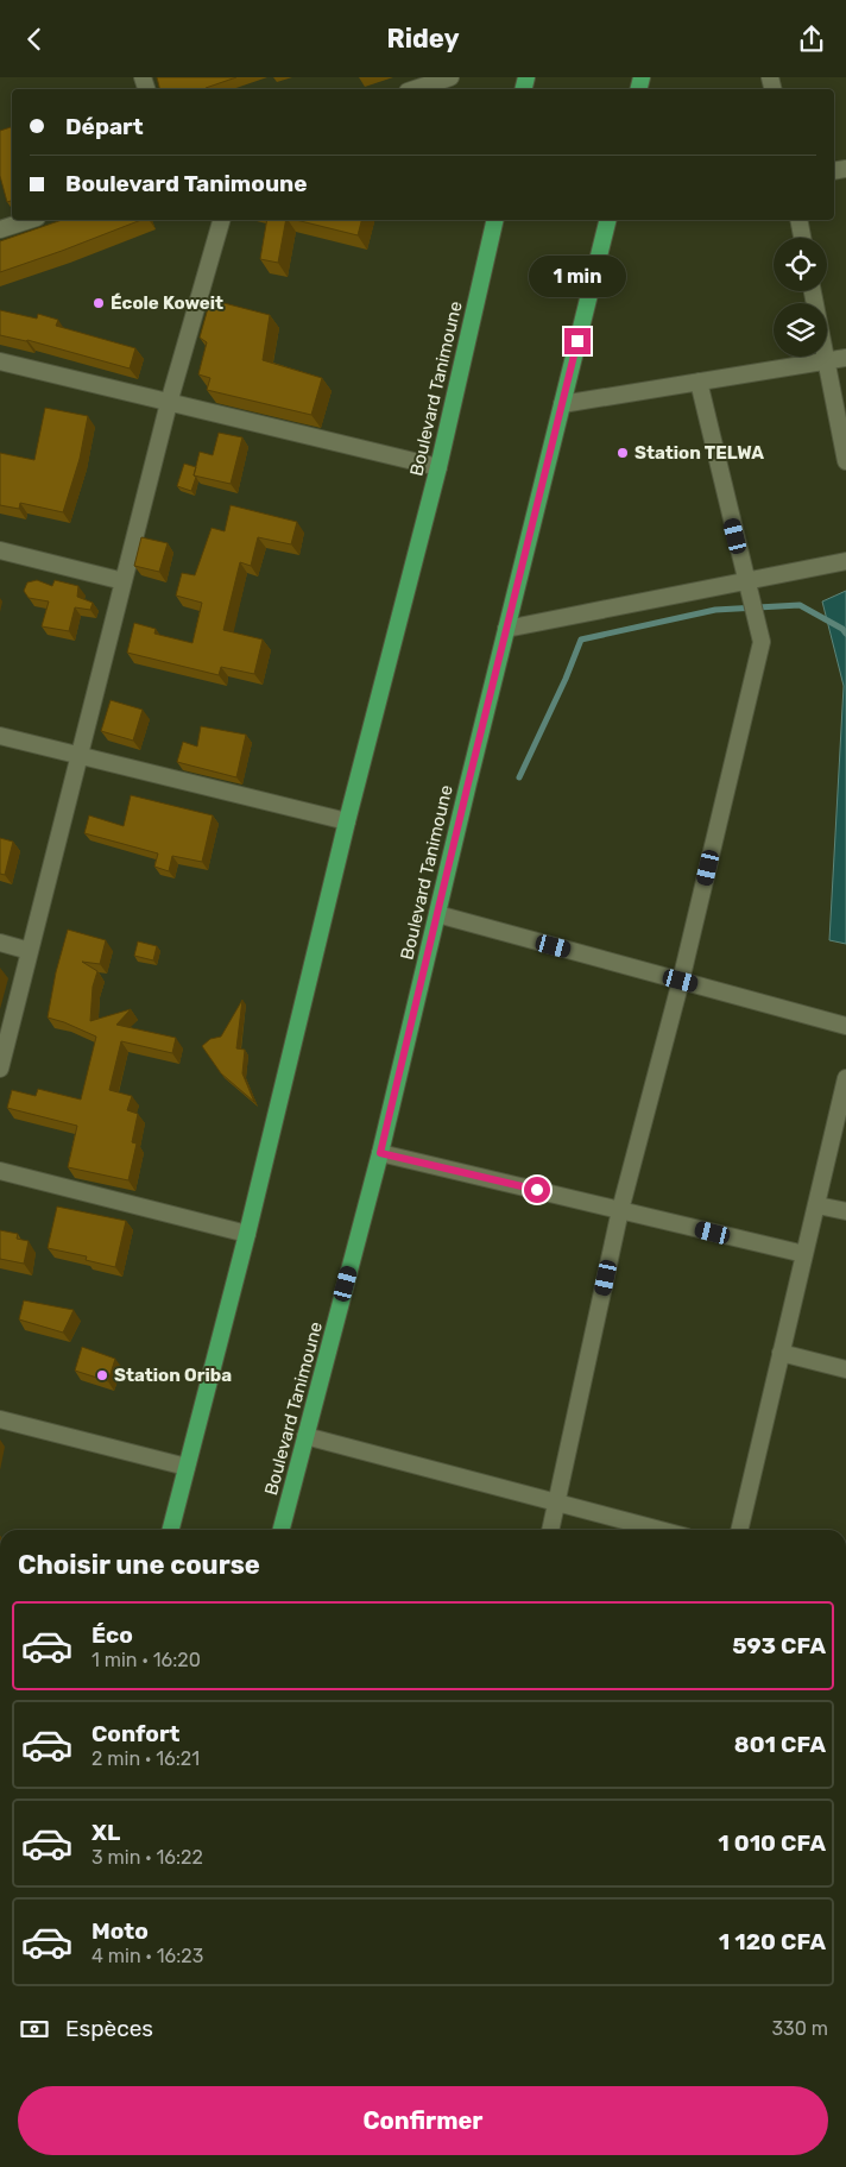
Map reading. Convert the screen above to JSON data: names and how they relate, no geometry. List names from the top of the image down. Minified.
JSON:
{"streets":{"main road":["Boulevard Tanimoune"]},"places":["École Koweit","Station TELWA","Station Oriba"],"page":{"header":"Ridey","banner":["Départ","Boulevard Tanimoune"],"bubble":"1 min","heading":"Choisir une course","list":[{"name":"Éco","note":"1 min · 16:20","value":"593 CFA"},{"name":"Confort","note":"2 min · 16:21","value":"801 CFA"},{"name":"XL","note":"3 min · 16:22","value":"1 010 CFA"},{"name":"Moto","note":"4 min · 16:23","value":"1 120 CFA"}],"pay":["Espèces","330 m"],"buttons":"Confirmer"}}
